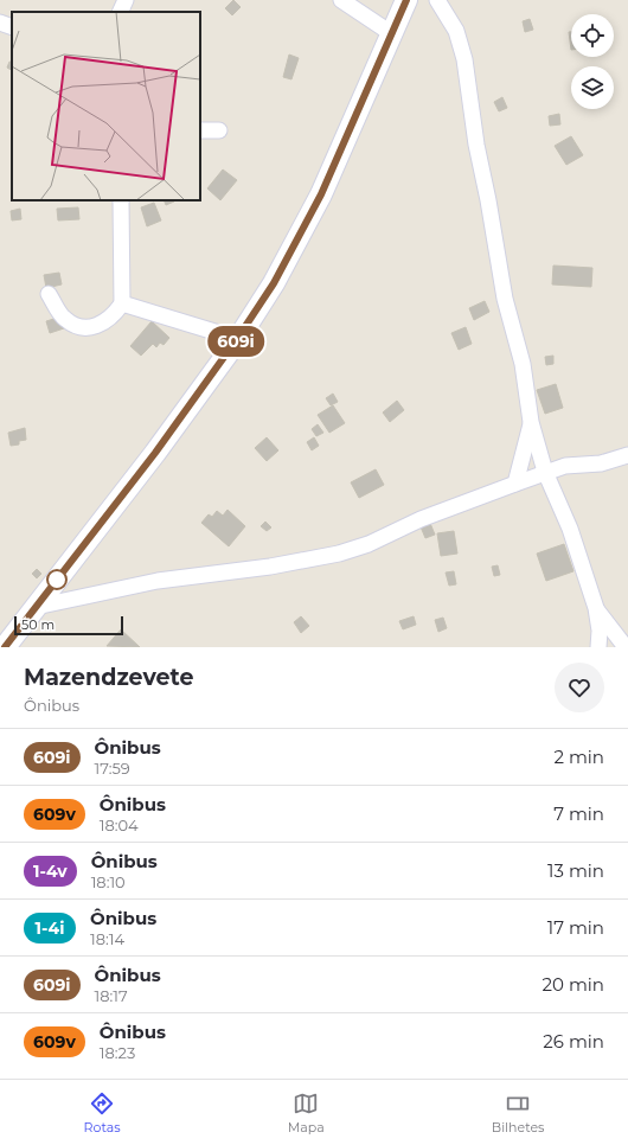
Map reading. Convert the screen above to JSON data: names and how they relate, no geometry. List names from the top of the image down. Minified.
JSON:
{"lines":["bus line 609i"],"scale_bar":"50 m","page":{"on_map":"609i","scale":"50 m","heading":["Mazendzevete","Ônibus"],"list":[{"mark":"609i","name":"Ônibus","note":"17:59","value":"2 min"},{"mark":"609v","name":"Ônibus","note":"18:04","value":"7 min"},{"mark":"1-4v","name":"Ônibus","note":"18:10","value":"13 min"},{"mark":"1-4i","name":"Ônibus","note":"18:14","value":"17 min"},{"mark":"609i","name":"Ônibus","note":"18:17","value":"20 min"},{"mark":"609v","name":"Ônibus","note":"18:23","value":"26 min"}],"tabs":["Rotas","Mapa","Bilhetes"]}}
